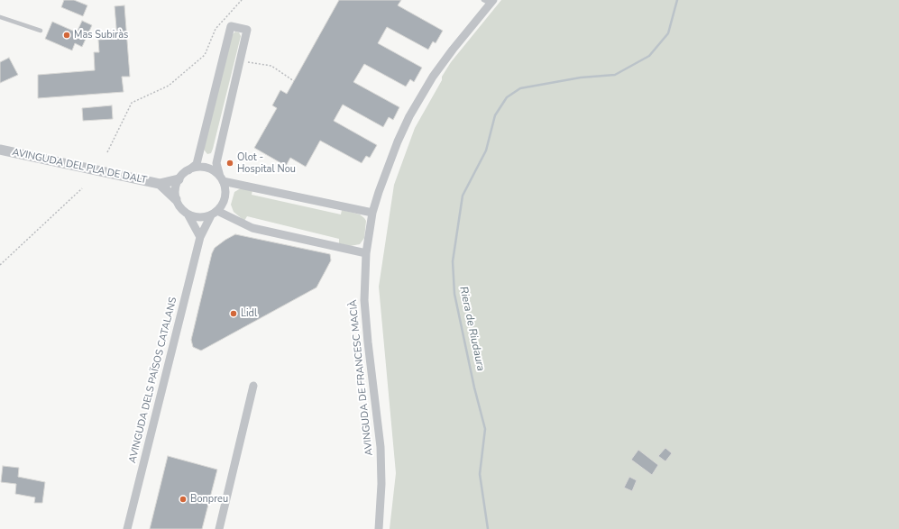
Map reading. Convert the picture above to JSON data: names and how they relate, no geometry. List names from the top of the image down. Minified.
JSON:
{"streets":{"street":["AVINGUDA DEL PLA DE DALT","AVINGUDA DE FRANCESC MACIÀ","AVINGUDA DELS PAÏSOS CATALANS"]},"crossings":[["AVINGUDA DEL PLA DE DALT","AVINGUDA DELS PAÏSOS CATALANS"]],"water":["Riera de Riudaura"],"places":["Mas Subiràs","Olot - Hospital Nou","Lidl","Bonpreu"]}
